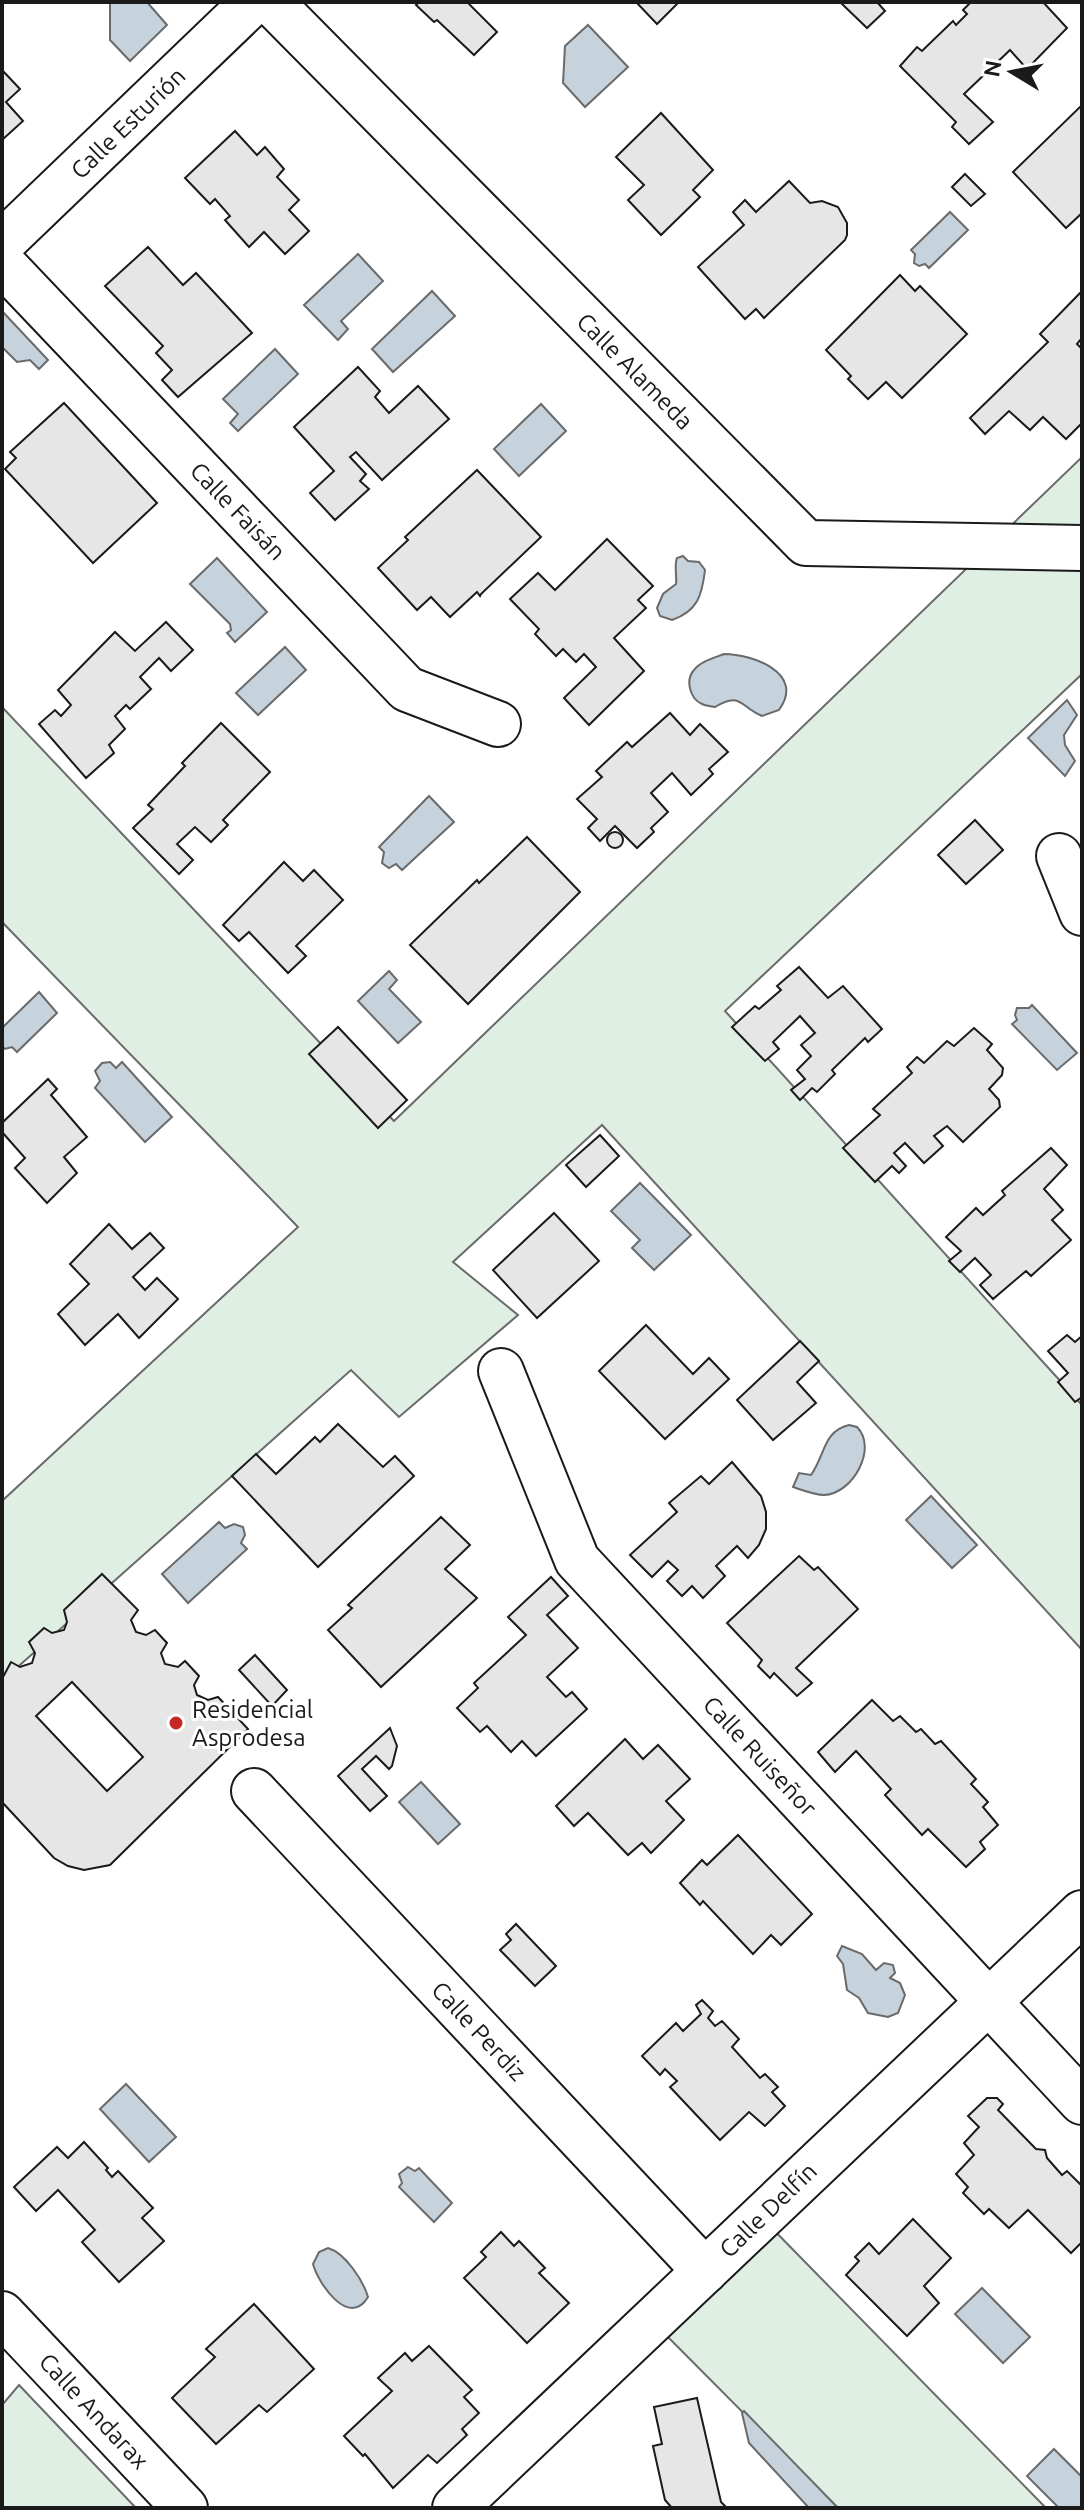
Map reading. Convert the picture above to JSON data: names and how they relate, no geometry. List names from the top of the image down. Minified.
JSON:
{"streets":{"street":["Calle Esturión","Calle Alameda","Calle Faisán","Calle Ruiseñor","Calle Perdiz","Calle Delfín","Calle Andarax"]},"crossings":[["Calle Ruiseñor","Calle Delfín"],["Calle Perdiz","Calle Delfín"]],"places":["Residencial Asprodesa"],"north":"left"}
